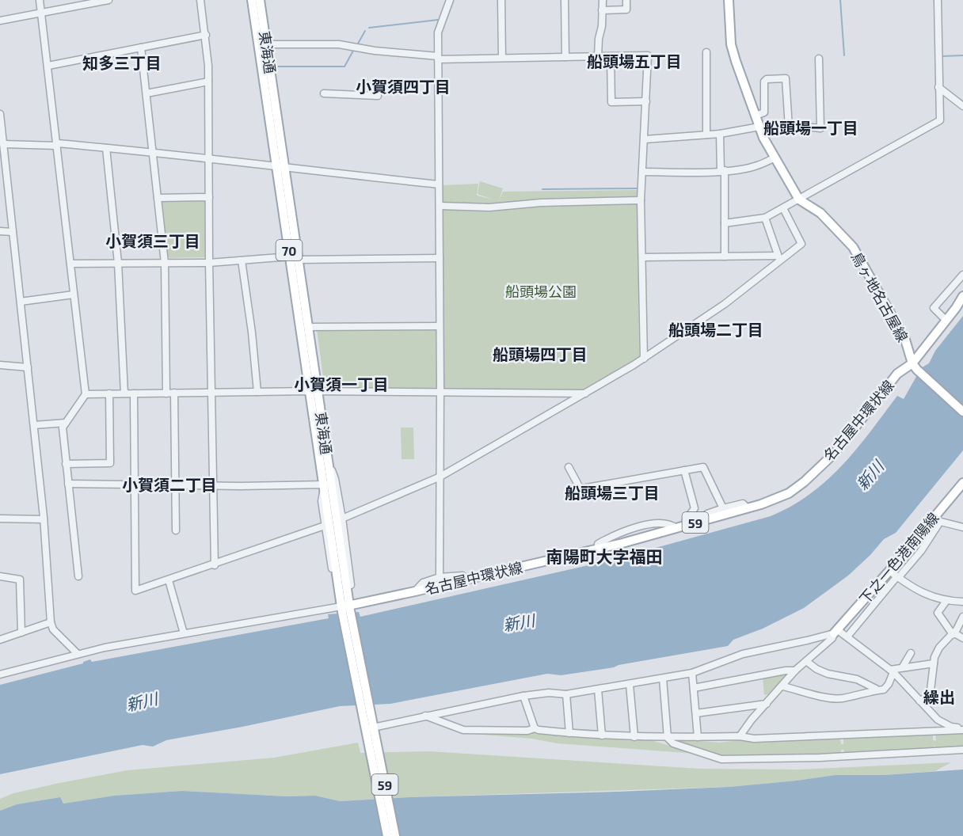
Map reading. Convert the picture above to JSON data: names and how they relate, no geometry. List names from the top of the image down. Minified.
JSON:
{"streets":{"main road":["東海通","70","鳥ヶ地名古屋線","名古屋中環状線","59","下之一色港南陽線"]},"crossings":[["東海通","名古屋中環状線"],["鳥ヶ地名古屋線","名古屋中環状線"]],"districts":["船頭場五丁目","知多三丁目","小賀須四丁目","船頭場一丁目","小賀須三丁目","船頭場二丁目","船頭場四丁目","小賀須一丁目","小賀須二丁目","船頭場三丁目","南陽町大字福田","繰出"],"water":["新川"],"parks":["船頭場公園"]}
